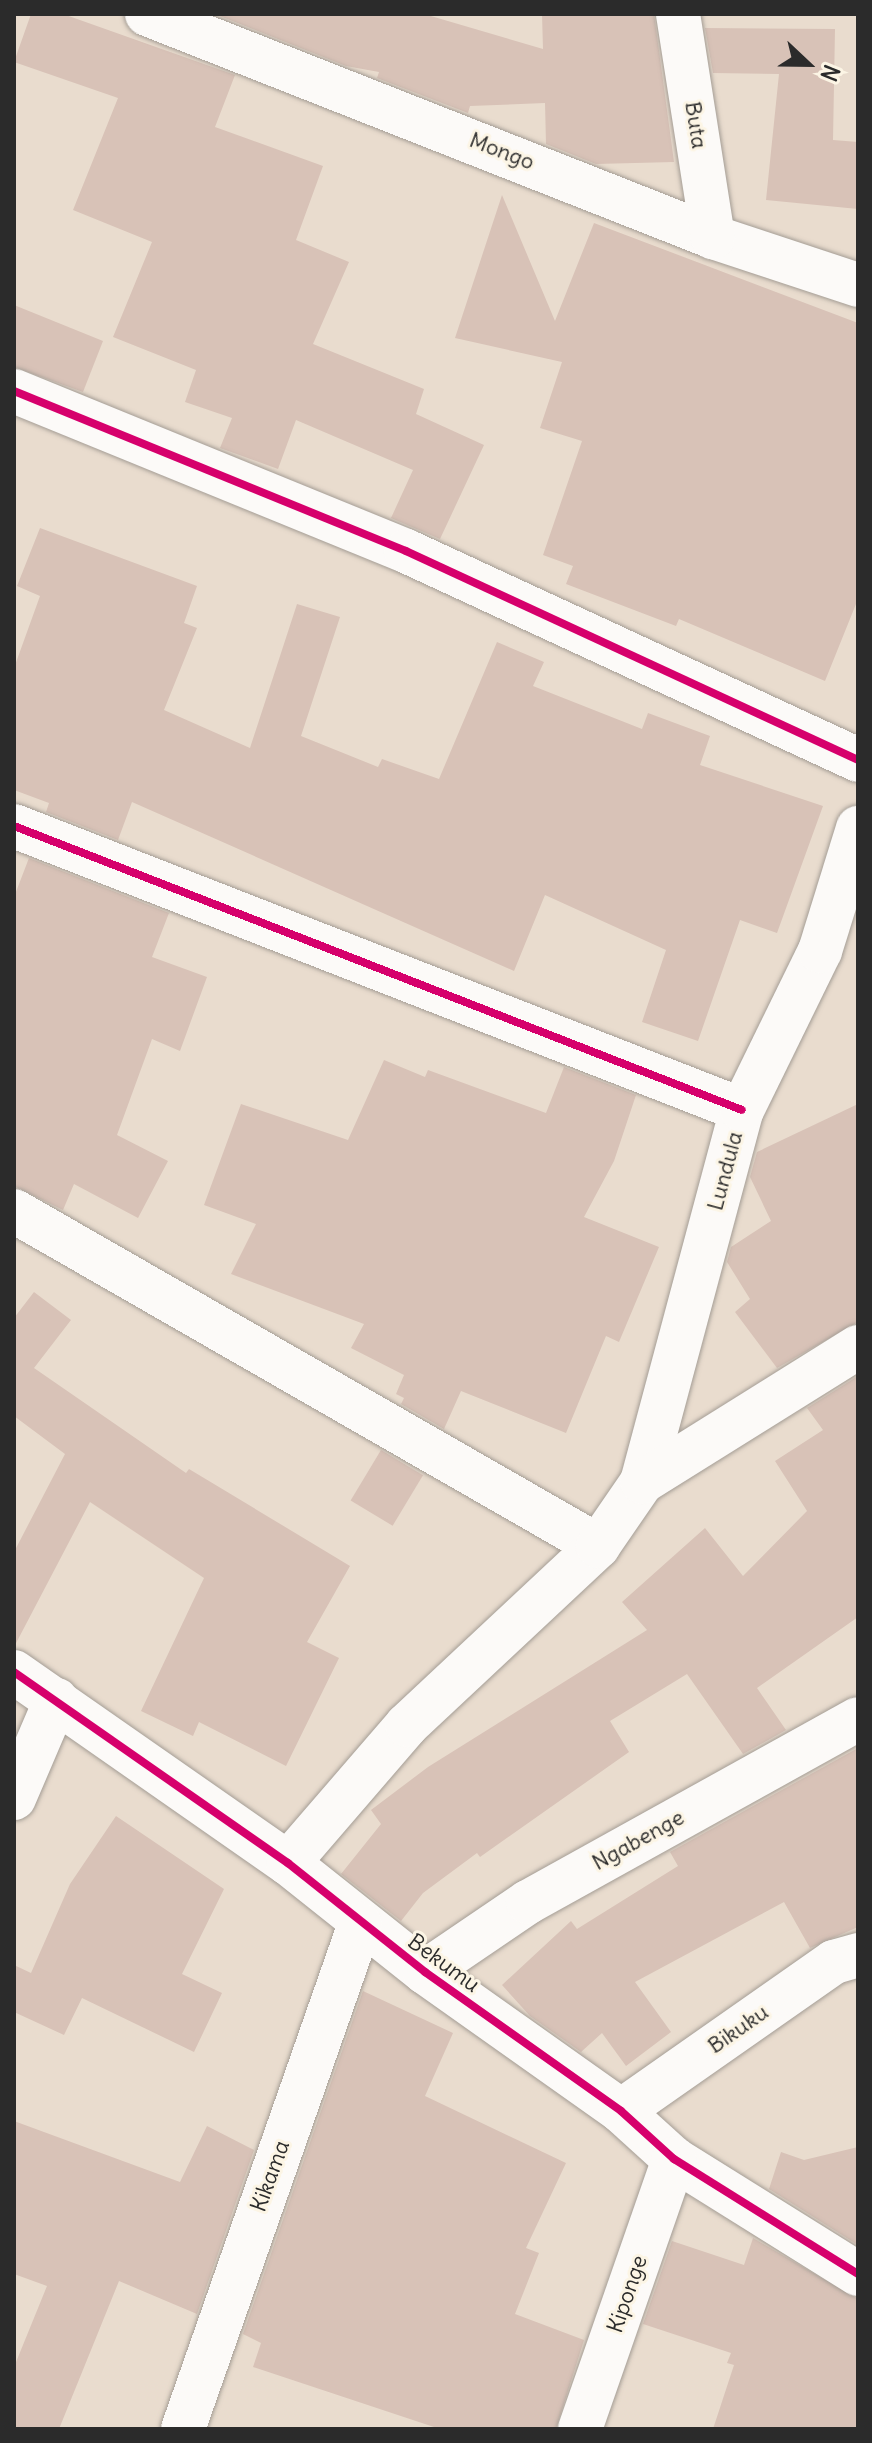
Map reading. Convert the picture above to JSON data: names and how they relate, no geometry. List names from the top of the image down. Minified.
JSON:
{"streets":{"street":["Buta","Mongo","Lundula","Ngabenge","Bekumu","Bikuku","Kikama","Kiponge"]},"crossings":[["Buta","Mongo"],["Ngabenge","Bekumu"],["Bekumu","Bikuku"],["Bekumu","Kikama"],["Bekumu","Kiponge"]],"north":"right"}
